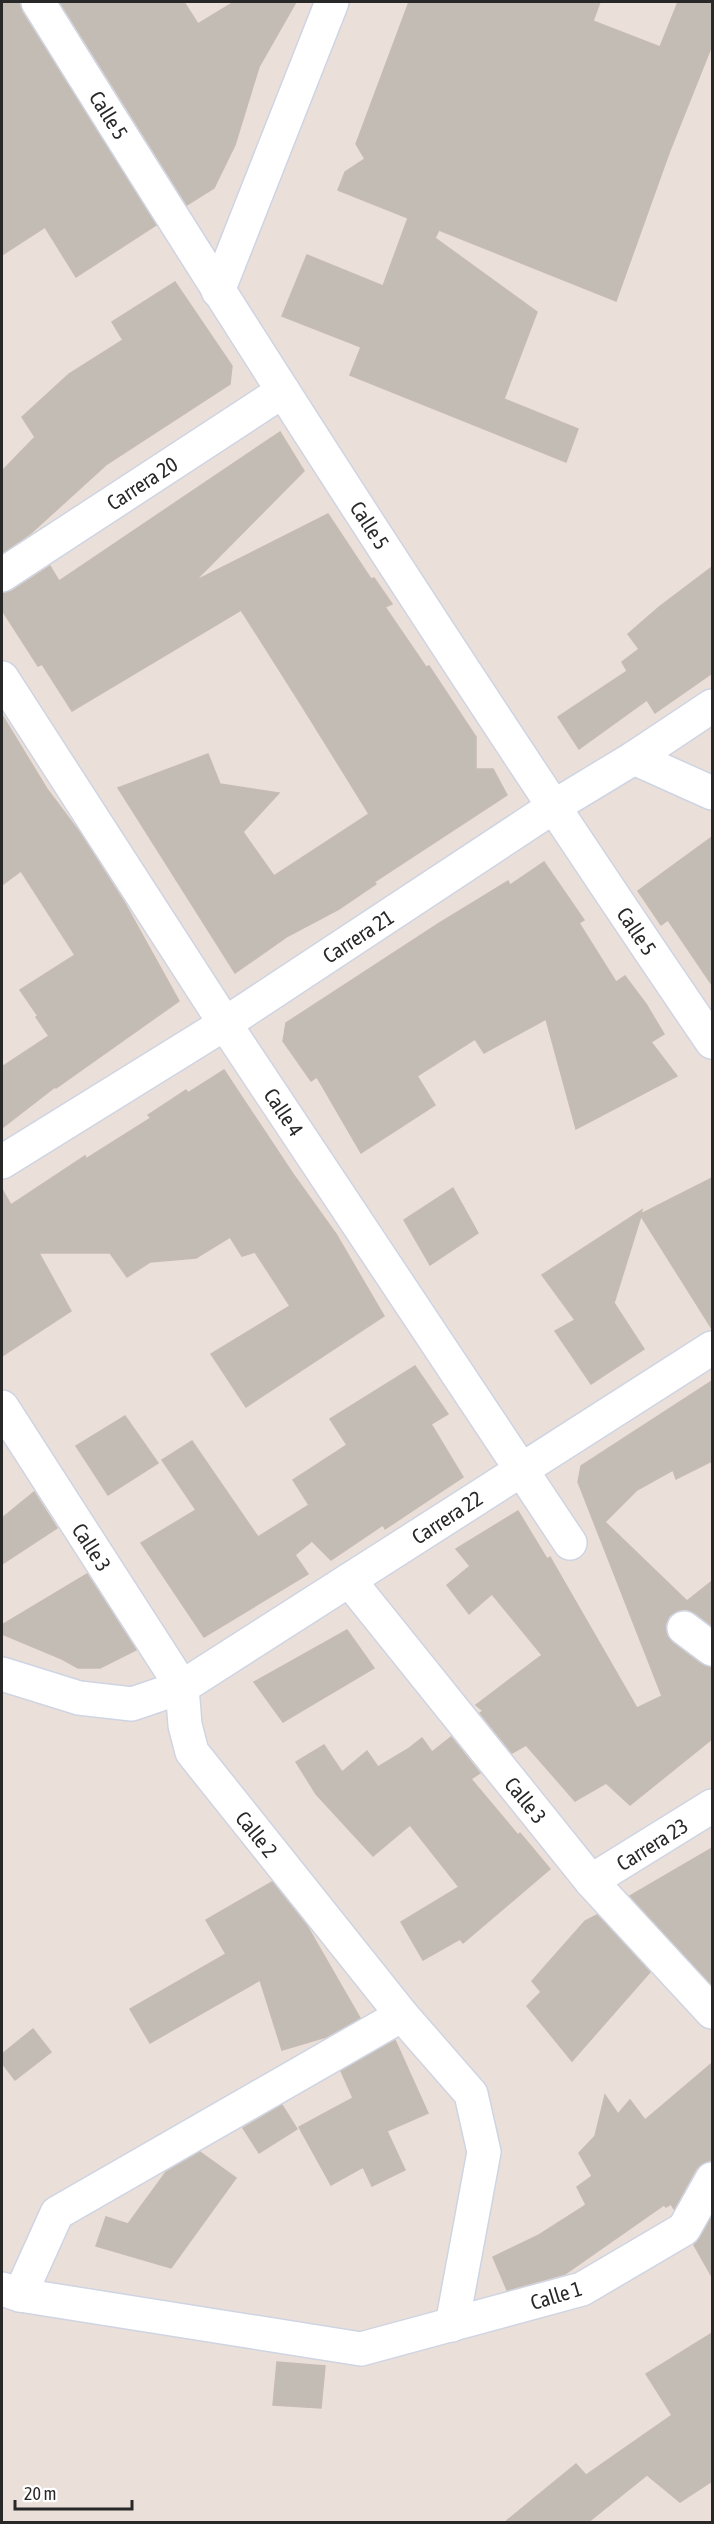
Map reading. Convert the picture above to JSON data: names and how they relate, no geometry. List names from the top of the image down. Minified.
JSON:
{"streets":{"street":["Calle 5","Carrera 20","Carrera 21","Calle 4","Carrera 22","Calle 3","Calle 2","Carrera 23","Calle 1"]},"crossings":[["Calle 5","Carrera 20"],["Calle 5","Carrera 21"],["Carrera 21","Calle 4"],["Calle 4","Carrera 22"],["Carrera 22","Calle 3"],["Carrera 22","Calle 2"],["Calle 3","Calle 2"],["Calle 3","Carrera 23"],["Calle 2","Calle 1"]],"scale_bar":"20 m"}
